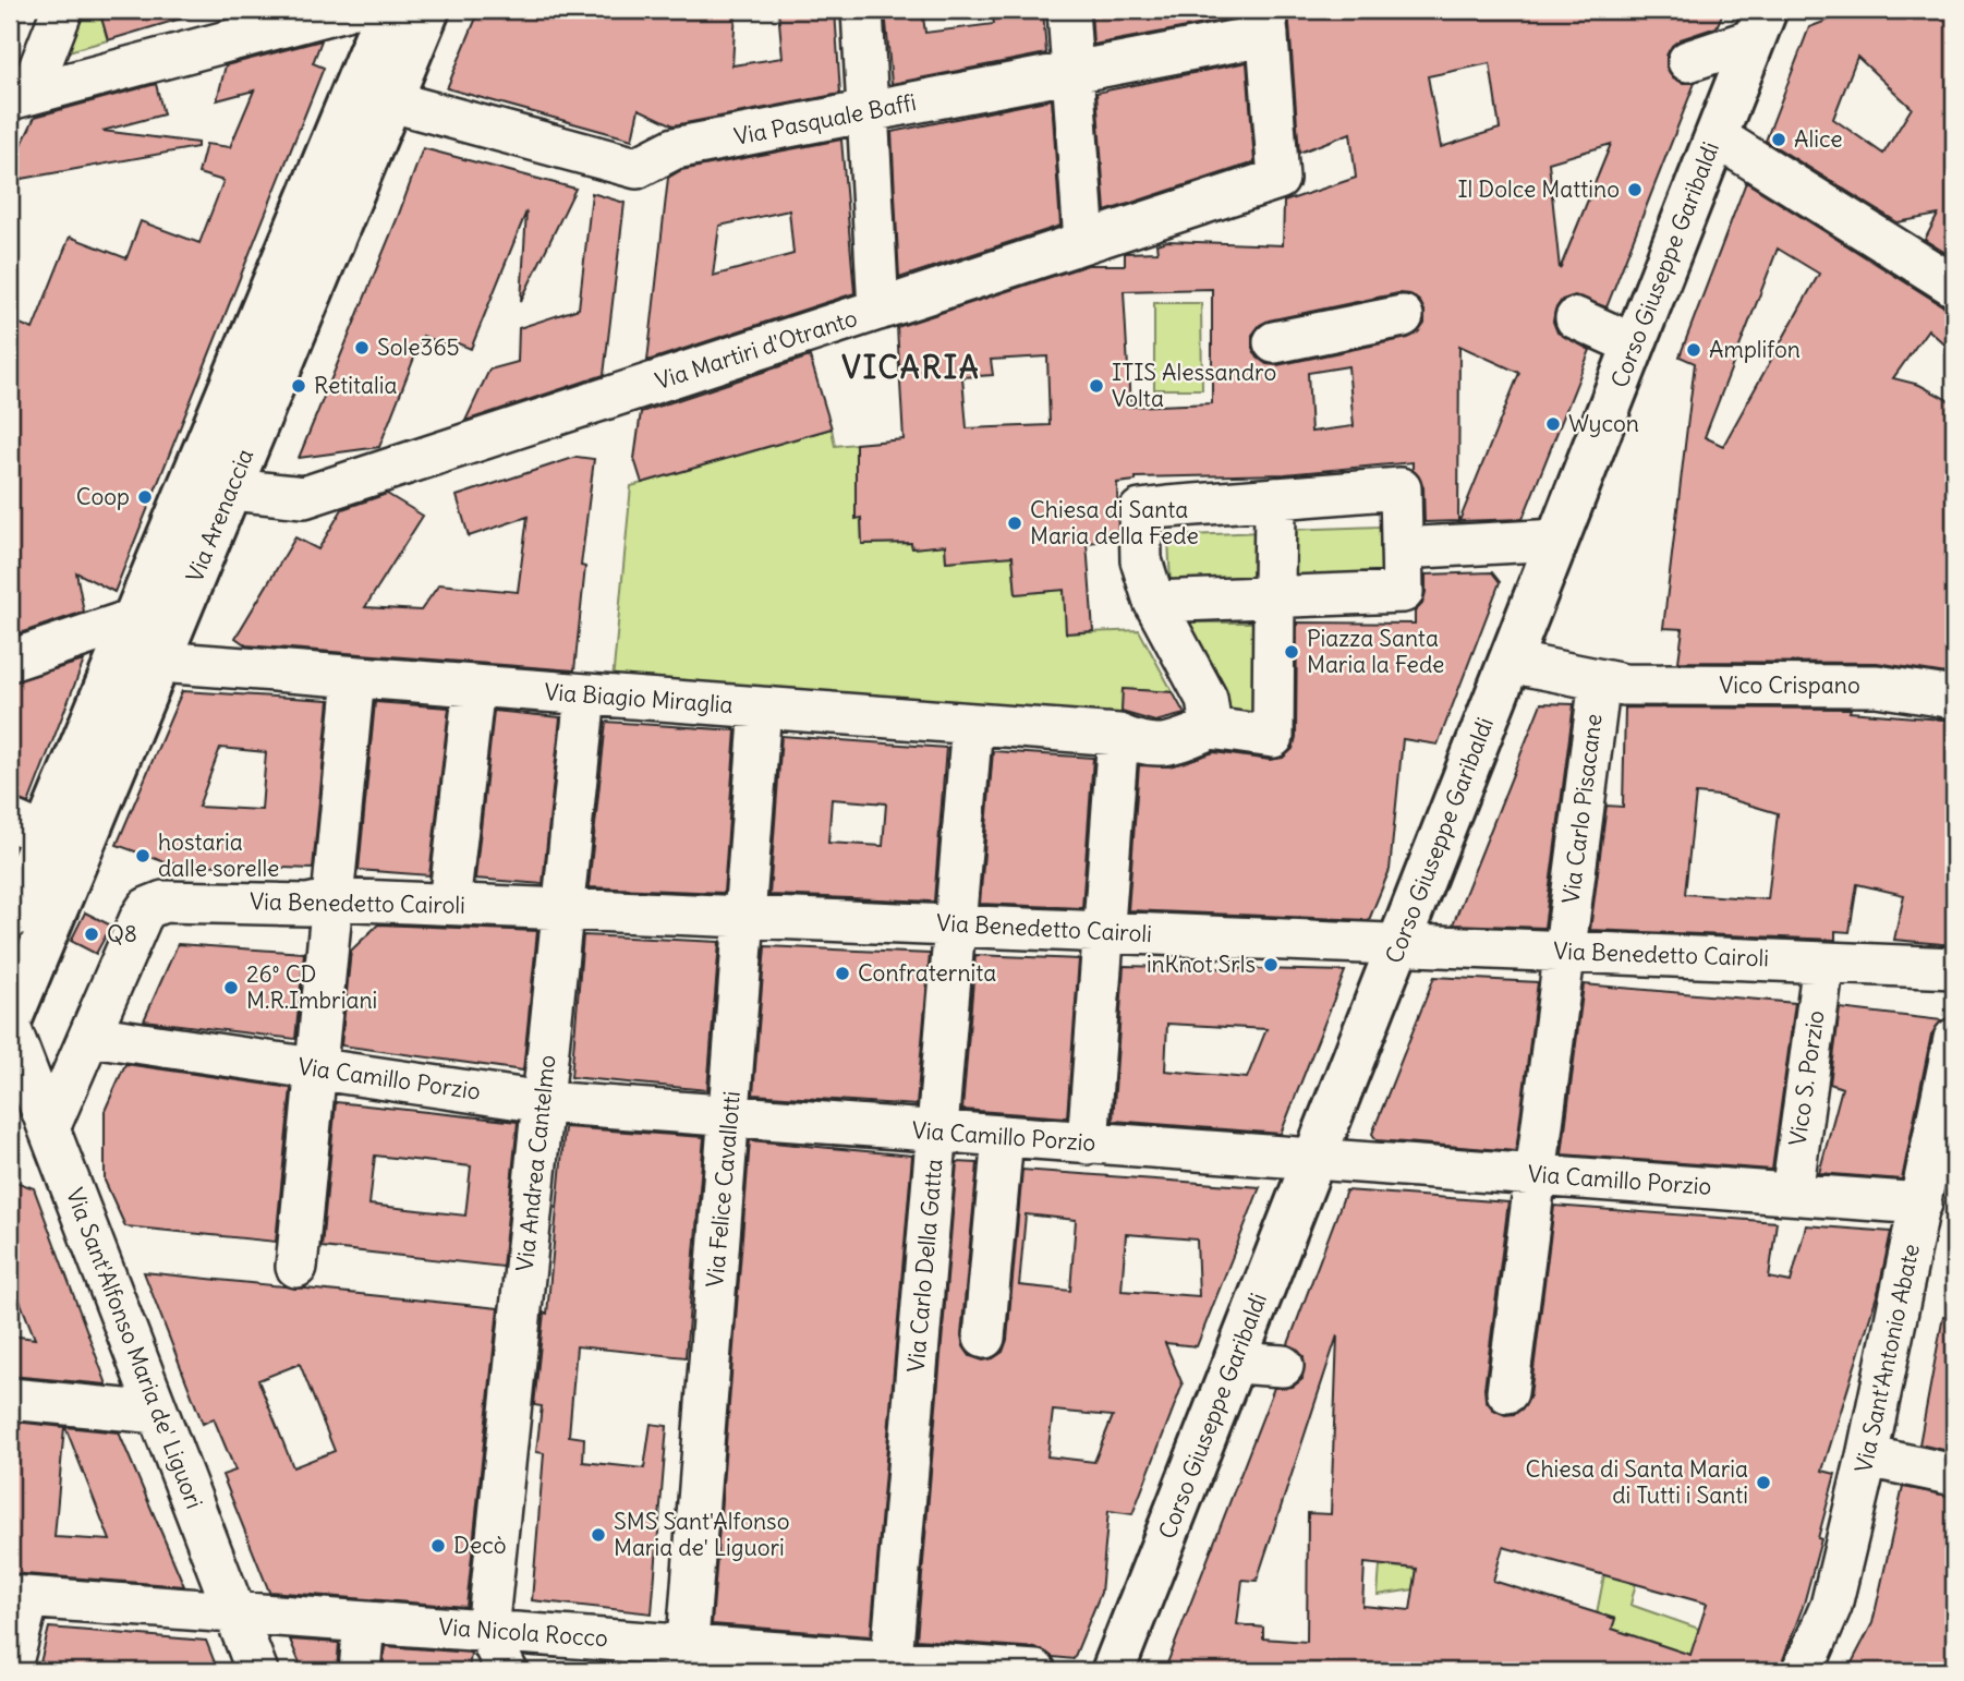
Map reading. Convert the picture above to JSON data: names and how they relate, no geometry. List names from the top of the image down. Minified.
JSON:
{"streets":{"main road":["Corso Giuseppe Garibaldi","Via Arenaccia"],"street":["Via Pasquale Baffi","Via Martiri d'Otranto","Vico Crispano","Via Biagio Miraglia","Via Carlo Pisacane","Via Benedetto Cairoli","Vico S. Porzio","Via Camillo Porzio","Via Andrea Cantelmo","Via Felice Cavallotti","Via Carlo Della Gatta","Via Sant'Alfonso Maria de' Liguori","Via Sant'Antonio Abate","Via Nicola Rocco"]},"crossings":[["Via Pasquale Baffi","Via Martiri d'Otranto"],["Via Pasquale Baffi","Via Arenaccia"],["Corso Giuseppe Garibaldi","Vico Crispano"],["Corso Giuseppe Garibaldi","Via Benedetto Cairoli"],["Corso Giuseppe Garibaldi","Via Camillo Porzio"],["Via Martiri d'Otranto","Via Arenaccia"],["Via Arenaccia","Via Biagio Miraglia"],["Via Arenaccia","Via Sant'Alfonso Maria de' Liguori"],["Vico Crispano","Via Carlo Pisacane"],["Via Biagio Miraglia","Via Andrea Cantelmo"],["Via Biagio Miraglia","Via Felice Cavallotti"],["Via Biagio Miraglia","Via Carlo Della Gatta"],["Via Carlo Pisacane","Via Benedetto Cairoli"],["Via Carlo Pisacane","Via Camillo Porzio"],["Via Benedetto Cairoli","Vico S. Porzio"],["Via Benedetto Cairoli","Via Camillo Porzio"],["Via Benedetto Cairoli","Via Andrea Cantelmo"],["Via Benedetto Cairoli","Via Felice Cavallotti"],["Via Benedetto Cairoli","Via Carlo Della Gatta"],["Vico S. Porzio","Via Camillo Porzio"],["Via Camillo Porzio","Via Andrea Cantelmo"],["Via Camillo Porzio","Via Felice Cavallotti"],["Via Camillo Porzio","Via Carlo Della Gatta"],["Via Camillo Porzio","Via Sant'Antonio Abate"],["Via Andrea Cantelmo","Via Nicola Rocco"],["Via Felice Cavallotti","Via Nicola Rocco"],["Via Carlo Della Gatta","Via Nicola Rocco"],["Via Sant'Alfonso Maria de' Liguori","Via Nicola Rocco"]],"districts":["VICARIA"],"places":["Alice","Il Dolce Mattino","Sole365","Amplifon","Retitalia","ITIS Alessandro Volta","Wycon","Coop","Chiesa di Santa Maria della Fede","Piazza Santa Maria la Fede","hostaria dalle sorelle","Q8","inKnot Srls","Confraternita","26° CD M.R.Imbriani","Chiesa di Santa Maria di Tutti i Santi","SMS Sant'Alfonso Maria de' Liguori","Decò"]}
